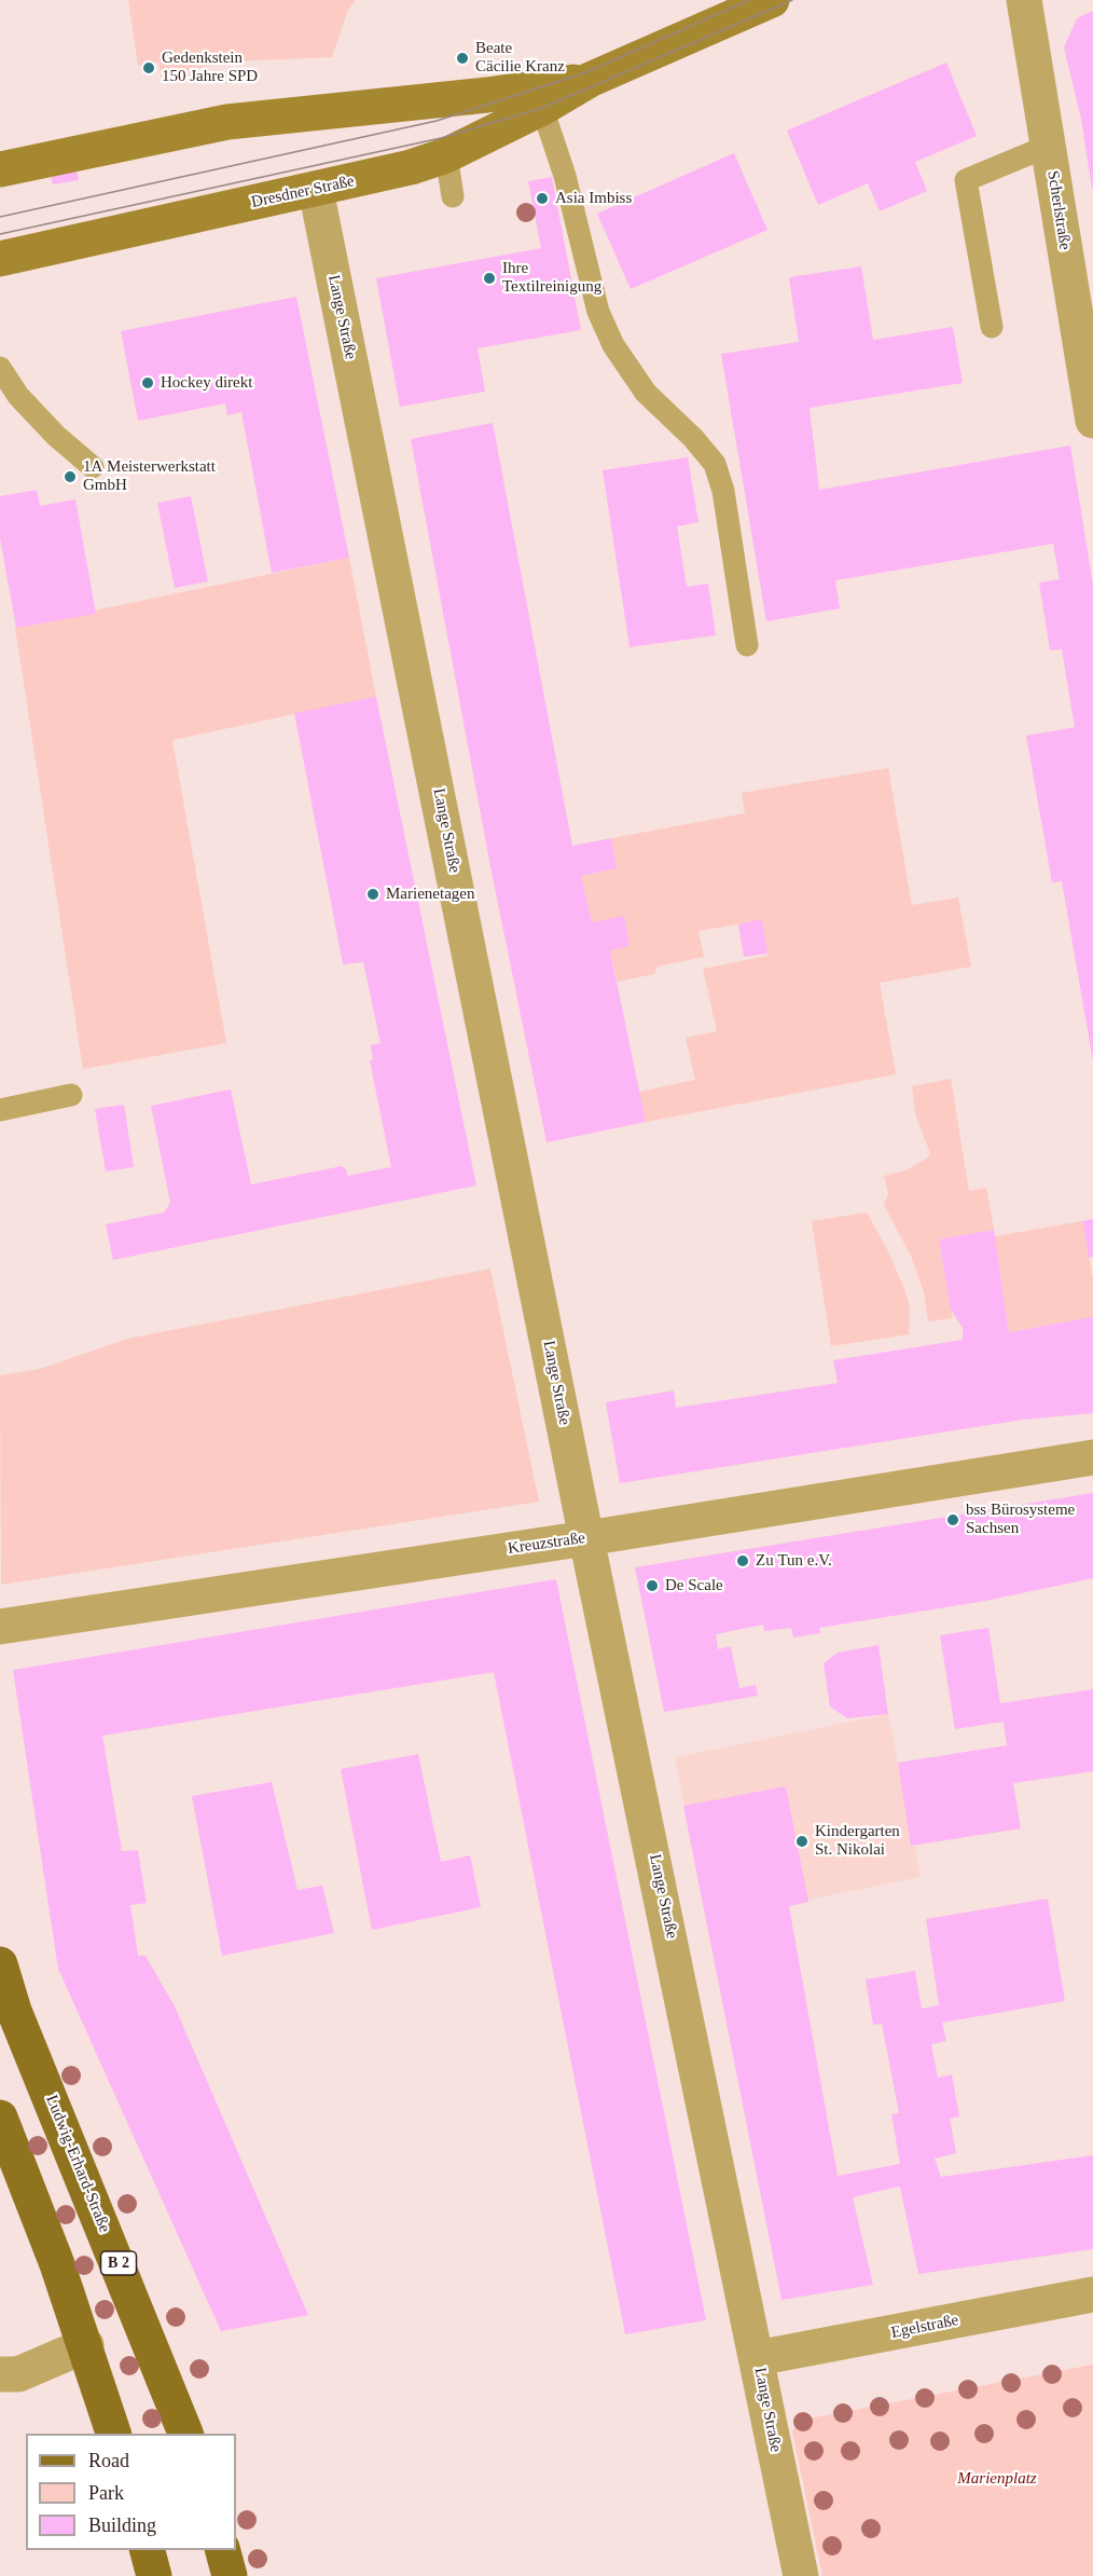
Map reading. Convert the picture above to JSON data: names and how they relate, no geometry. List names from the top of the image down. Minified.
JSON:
{"streets":{"main road":["Dresdner Straße","Ludwig-Erhard-Straße","B 2"],"street":["Scherlstraße","Lange Straße","Kreuzstraße","Egelstraße"]},"crossings":[["Dresdner Straße","Lange Straße"],["Lange Straße","Kreuzstraße"],["Lange Straße","Egelstraße"]],"parks":["Marienplatz"],"places":["Beate Cäcilie Kranz","Gedenkstein 150 Jahre SPD","Asia Imbiss","Ihre Textilreinigung","Hockey direkt","1A Meisterwerkstatt GmbH","Marienetagen","bss Bürosysteme Sachsen","Zu Tun e.V.","De Scale","Kindergarten St. Nikolai"],"legend":["Road","Park","Building"]}
